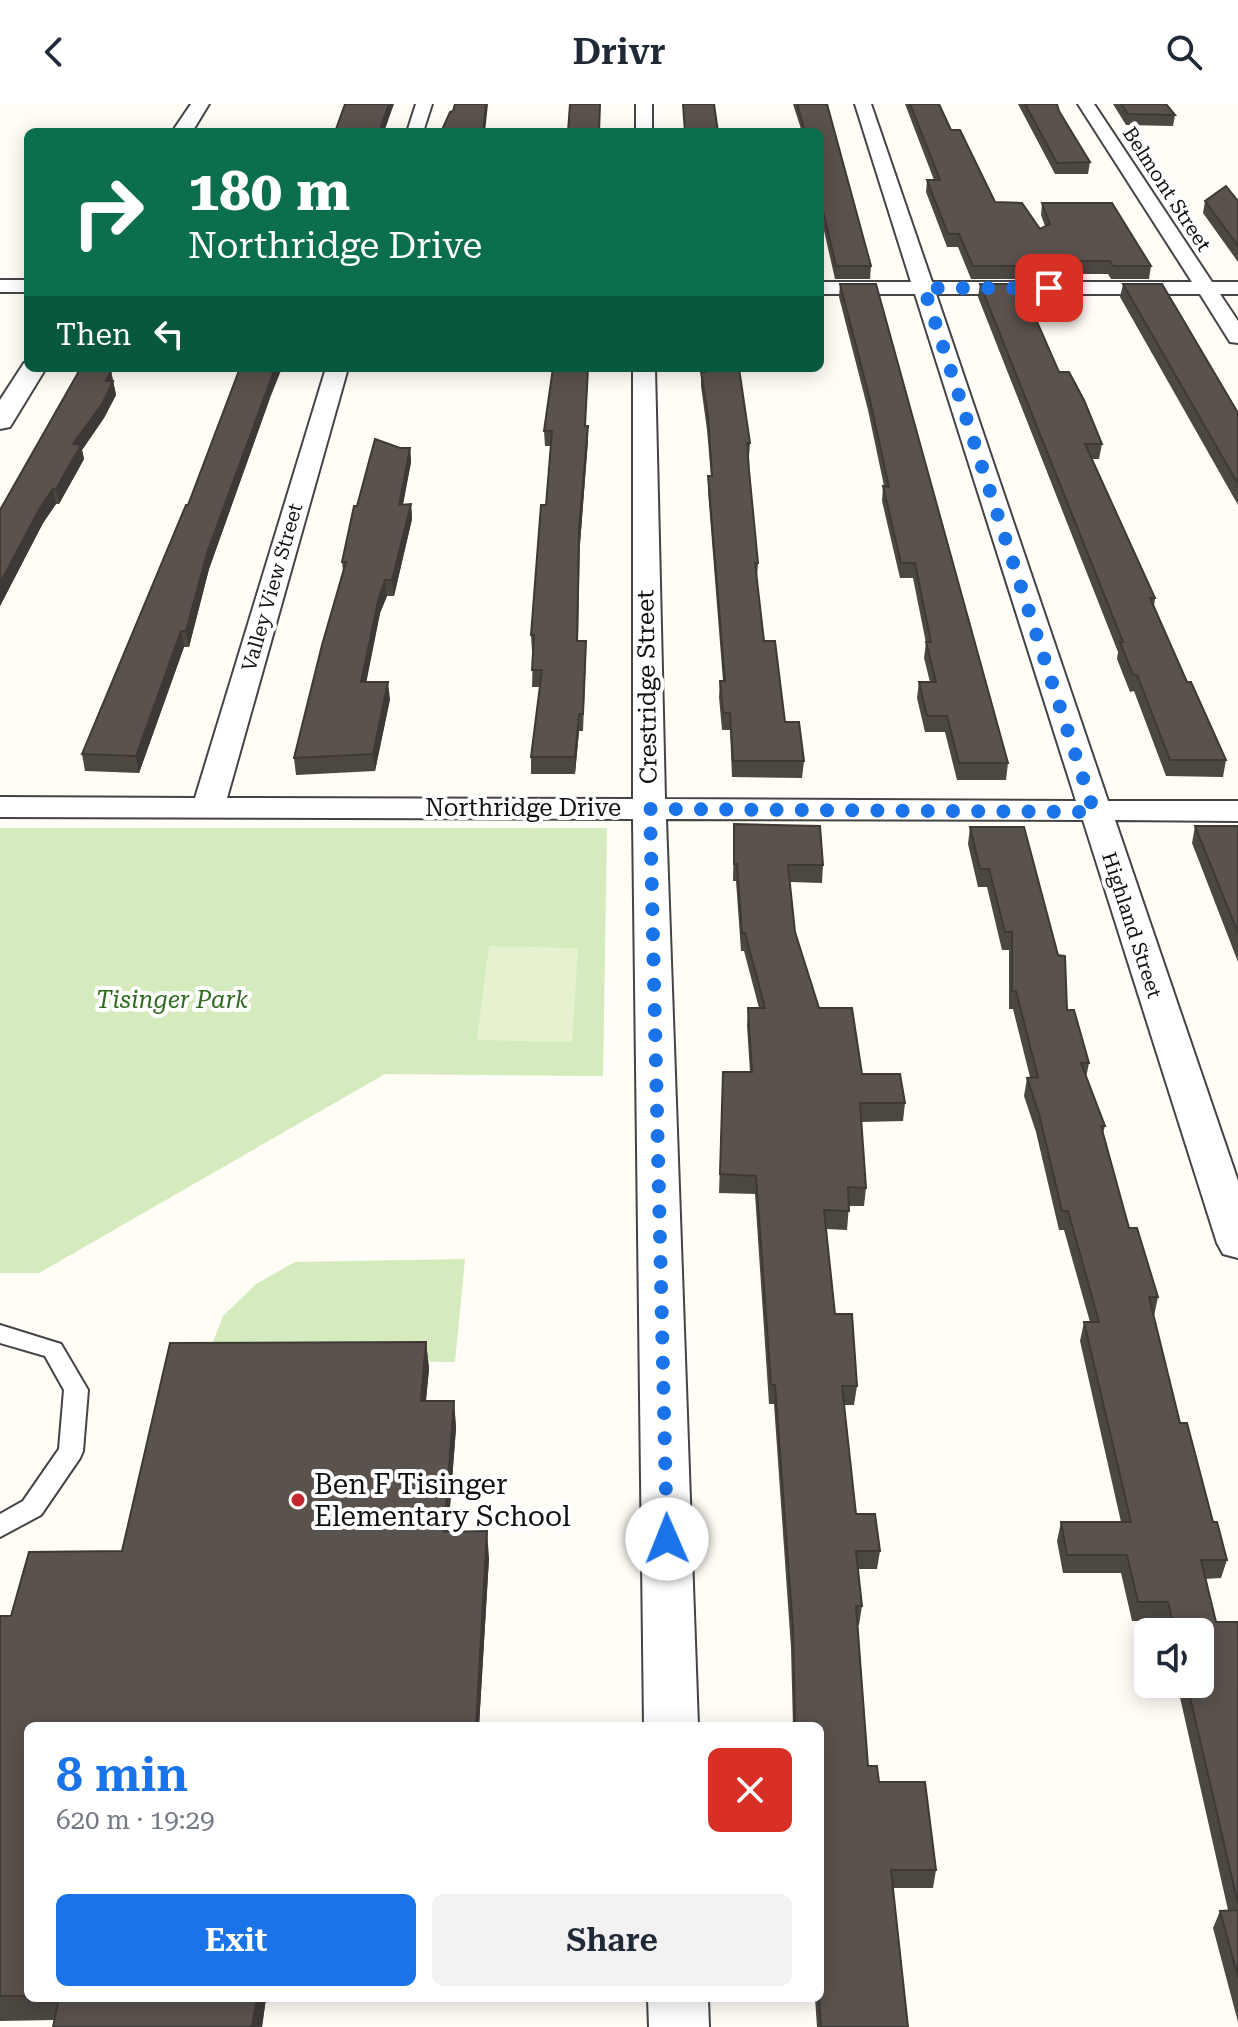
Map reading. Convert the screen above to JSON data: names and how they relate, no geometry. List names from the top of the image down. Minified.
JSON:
{"streets":{"street":["Belmont Street","Valley View Street","Crestridge Street","Northridge Drive","Highland Street"]},"crossings":[["Valley View Street","Northridge Drive"],["Crestridge Street","Northridge Drive"],["Northridge Drive","Highland Street"]],"parks":["Tisinger Park"],"places":["Ben F Tisinger Elementary School"],"page":{"header":"Drivr","turn":["180 m","Northridge Drive"],"then":"Then","heading":["8 min","620 m · 19:29"],"buttons":["Exit","Share"]}}
